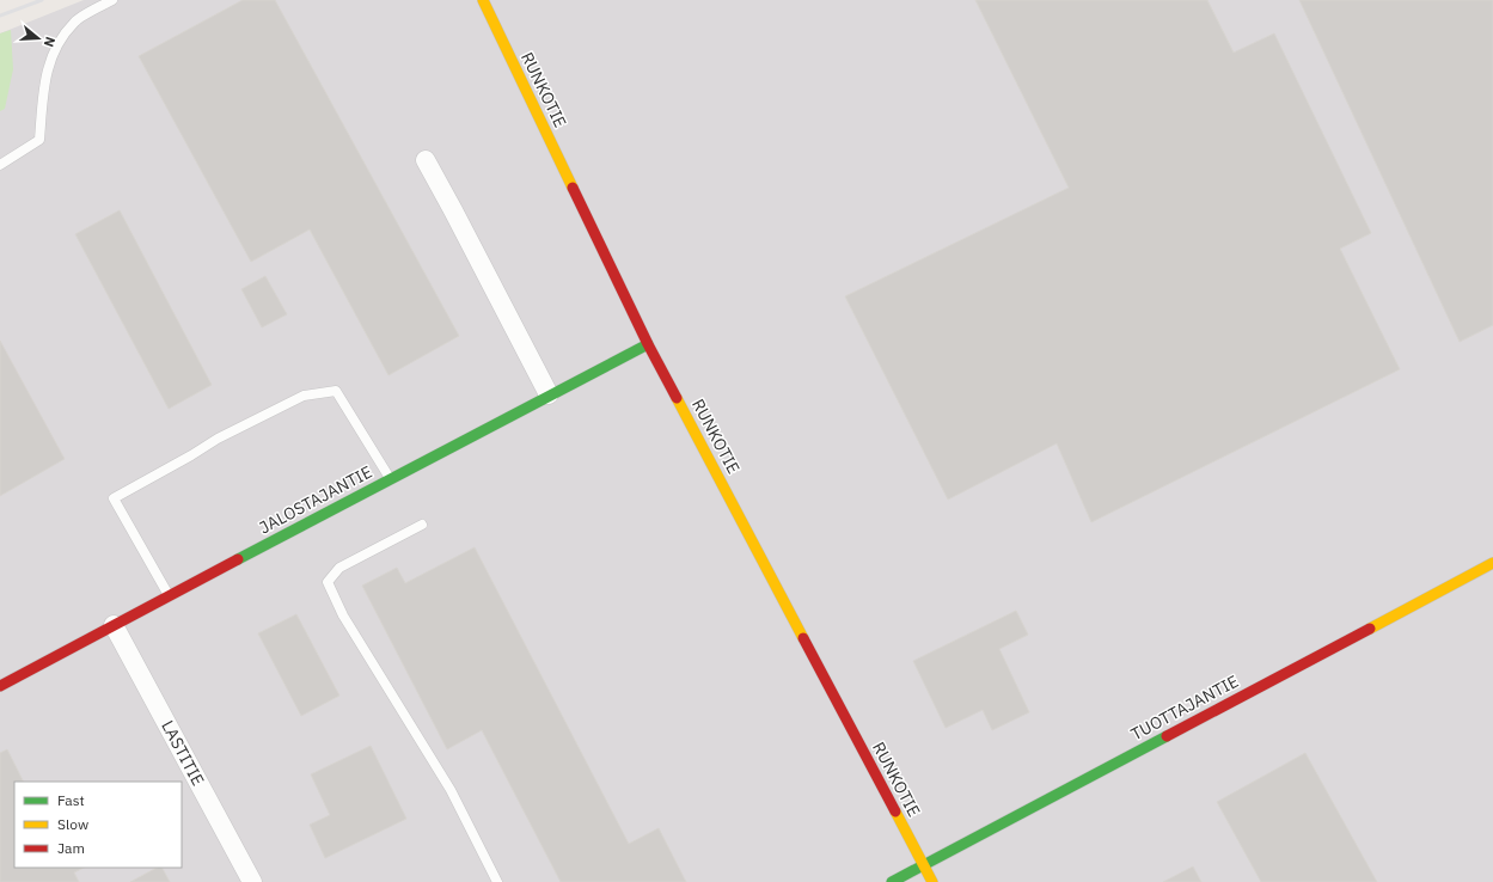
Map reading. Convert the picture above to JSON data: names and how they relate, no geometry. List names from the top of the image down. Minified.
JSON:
{"streets":{"street":["RUNKOTIE","JALOSTAJANTIE","TUOTTAJANTIE","LASTITIE"]},"crossings":[["RUNKOTIE","JALOSTAJANTIE"],["RUNKOTIE","TUOTTAJANTIE"],["JALOSTAJANTIE","LASTITIE"]],"legend":["Fast","Slow","Jam"],"north":"right"}
